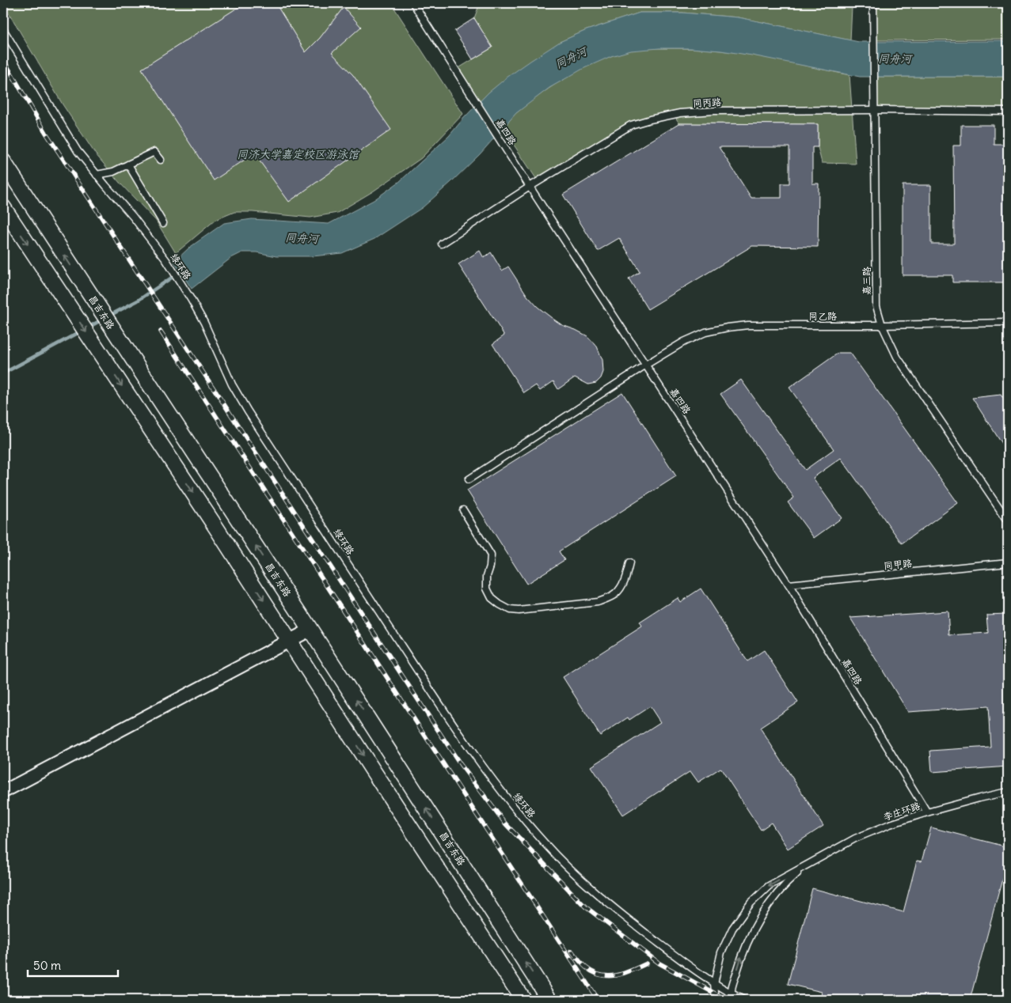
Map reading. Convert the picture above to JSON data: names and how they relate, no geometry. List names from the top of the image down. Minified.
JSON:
{"streets":{"street":["昌吉东路"],"lane":["同丙路","嘉四路","绿环路","嘉三路","同乙路","同甲路","李庄环路"]},"crossings":[["同丙路","嘉四路"],["同丙路","嘉三路"],["嘉四路","同乙路"],["嘉四路","同甲路"],["嘉四路","李庄环路"],["绿环路","李庄环路"],["嘉三路","同乙路"]],"water":["同舟河","同济大学嘉定校区游泳馆"],"scale_bar":"50 m"}
